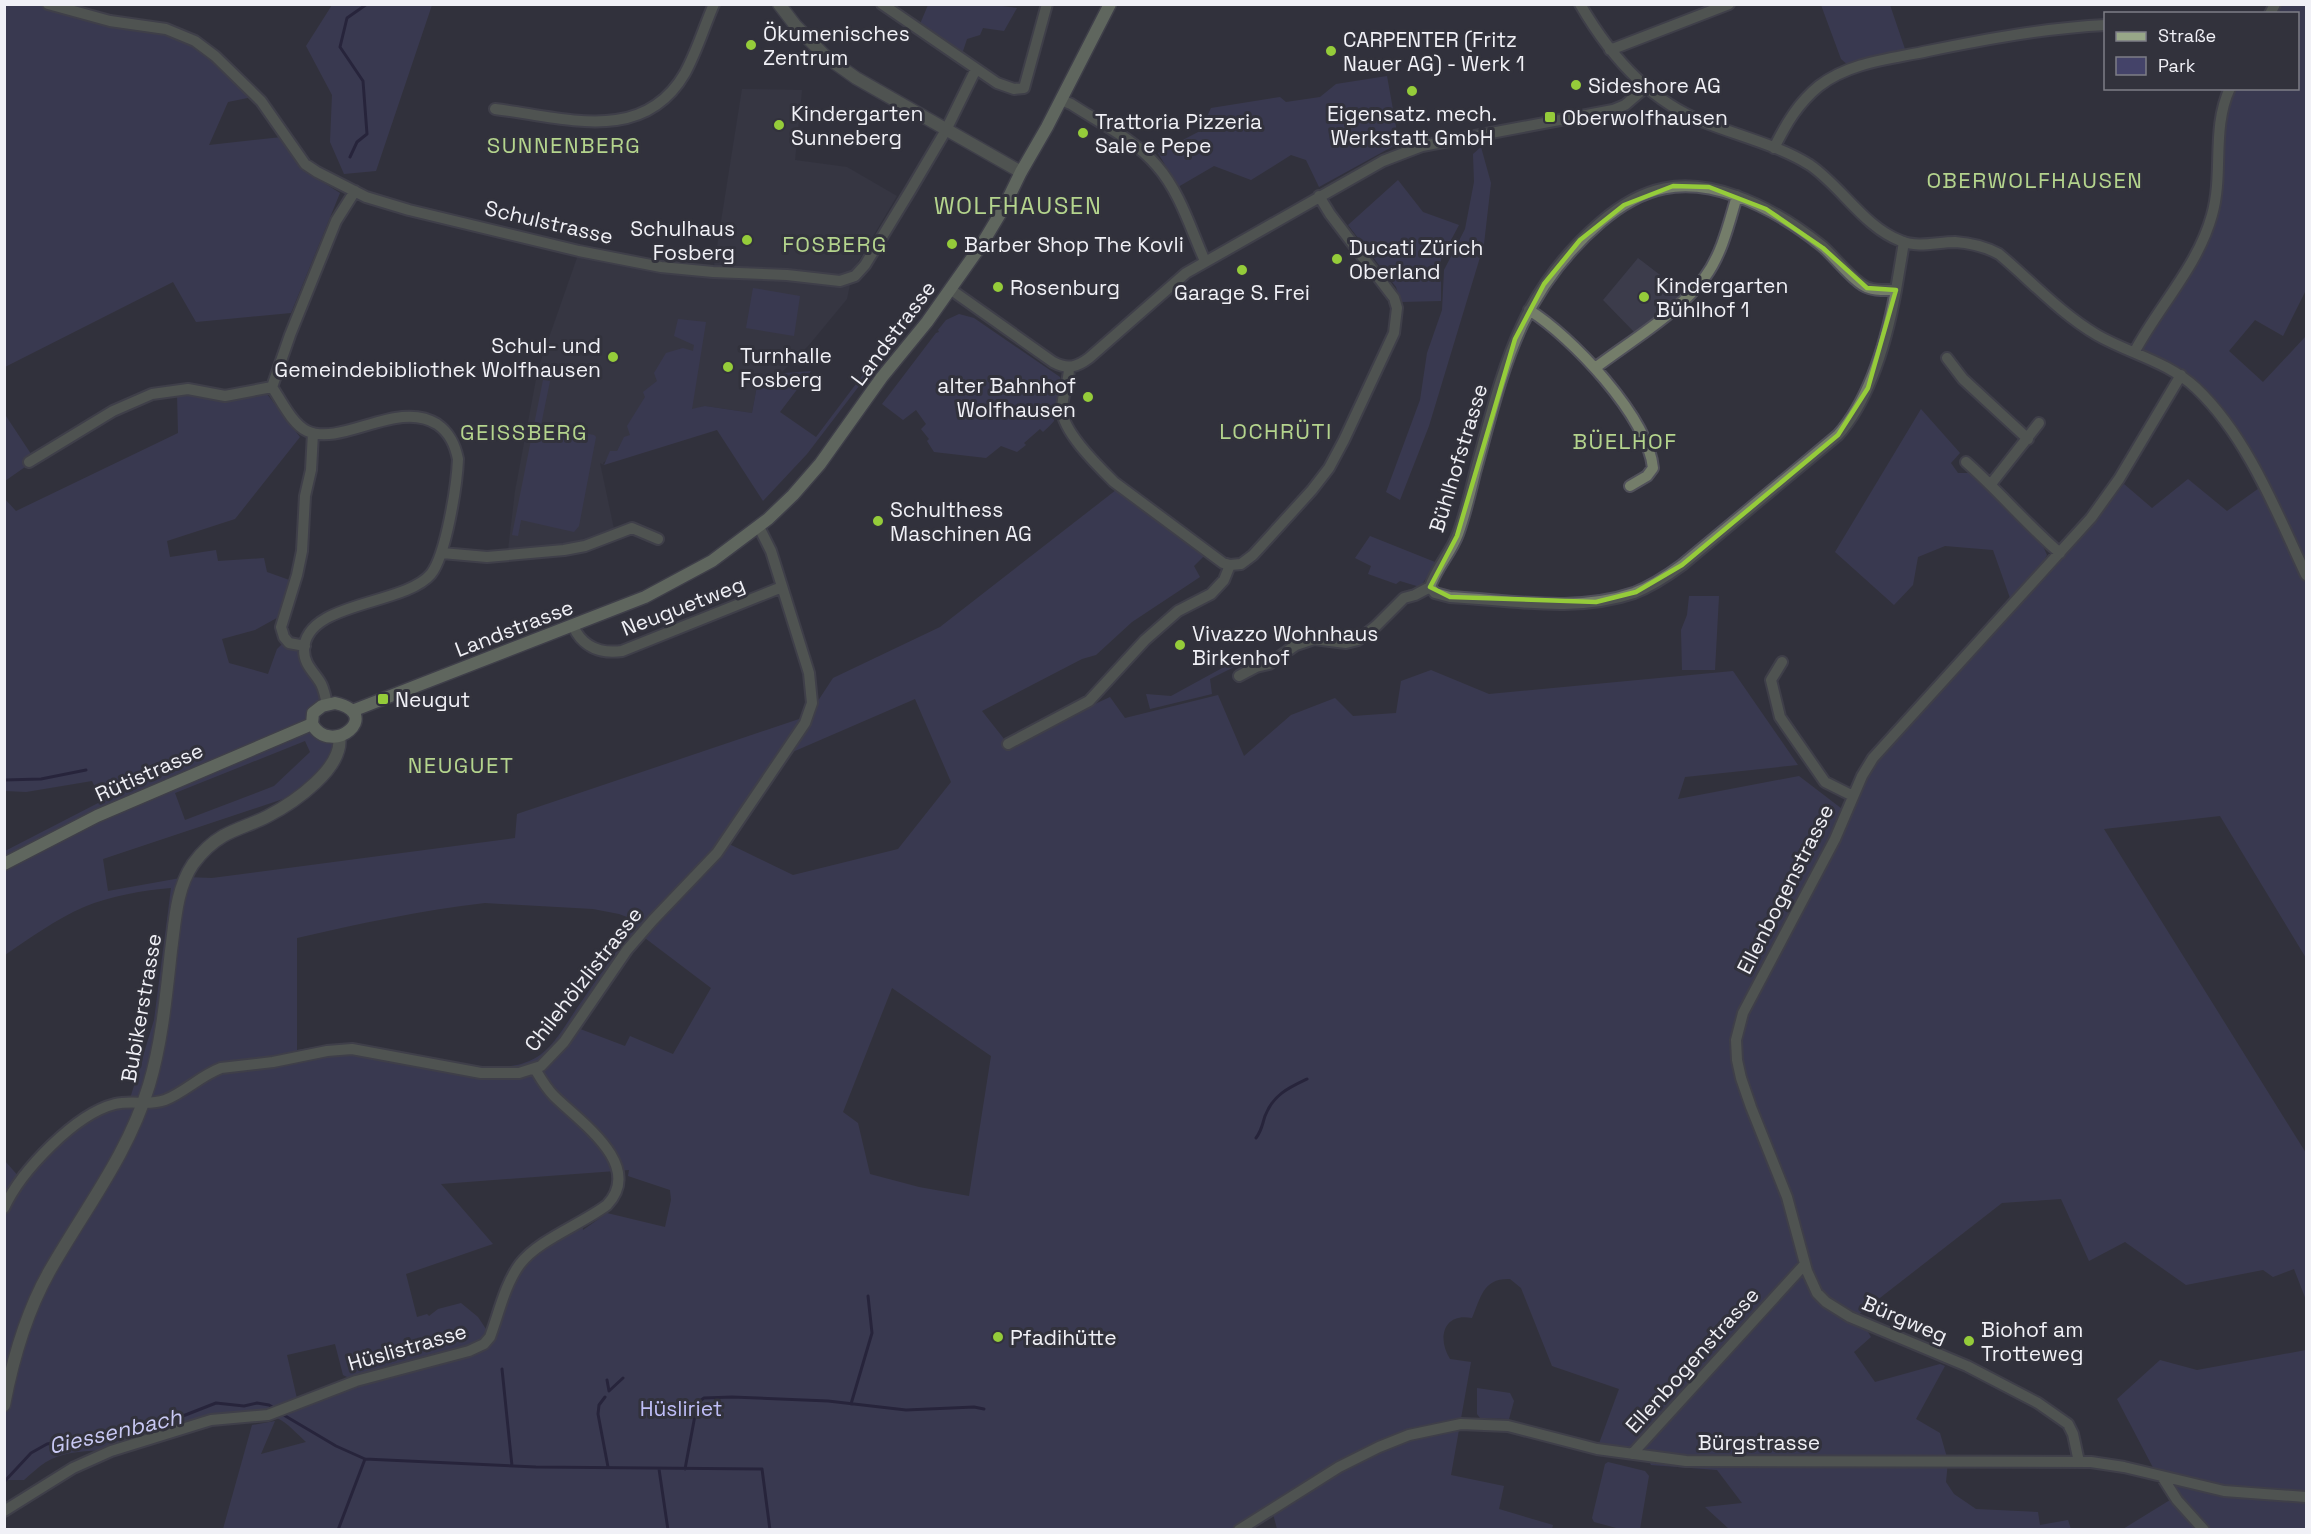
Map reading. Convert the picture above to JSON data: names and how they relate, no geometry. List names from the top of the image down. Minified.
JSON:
{"streets":{"main road":["Landstrasse","Rütistrasse"],"street":["Schulstrasse","Bühlhofstrasse","Neuguetweg","Ellenbogenstrasse","Chilehölzlistrasse","Bubikerstrasse","Bürgweg","Hüslistrasse","Bürgstrasse"]},"crossings":[["Landstrasse","Neuguetweg"],["Landstrasse","Rütistrasse"],["Landstrasse","Chilehölzlistrasse"],["Landstrasse","Bubikerstrasse"],["Neuguetweg","Chilehölzlistrasse"],["Rütistrasse","Bubikerstrasse"],["Ellenbogenstrasse","Bürgweg"],["Ellenbogenstrasse","Bürgstrasse"],["Chilehölzlistrasse","Bubikerstrasse"],["Chilehölzlistrasse","Hüslistrasse"],["Bürgweg","Bürgstrasse"]],"districts":["SUNNENBERG","OBERWOLFHAUSEN","WOLFHAUSEN","FOSBERG","LOCHRÜTI","GEISSBERG","BÜELHOF","NEUGUET"],"water":["Giessenbach"],"parks":["Hüsliriet"],"places":{"other":["Ökumenisches Zentrum","CARPENTER (Fritz Nauer AG) - Werk 1","Sideshore AG","Eigensatz. mech. Werkstatt GmbH","Kindergarten Sunneberg","Trattoria Pizzeria Sale e Pepe","Schulhaus Fosberg","Barber Shop The Kovli","Ducati Zürich Oberland","Garage S. Frei","Rosenburg","Kindergarten Bühlhof 1","Schul- und Gemeindebibliothek Wolfhausen","Turnhalle Fosberg","alter Bahnhof Wolfhausen","Schulthess Maschinen AG","Vivazzo Wohnhaus Birkenhof","Pfadihütte","Biohof am Trotteweg"],"transit":["Oberwolfhausen","Neugut"]},"legend":["Straße","Park"]}
